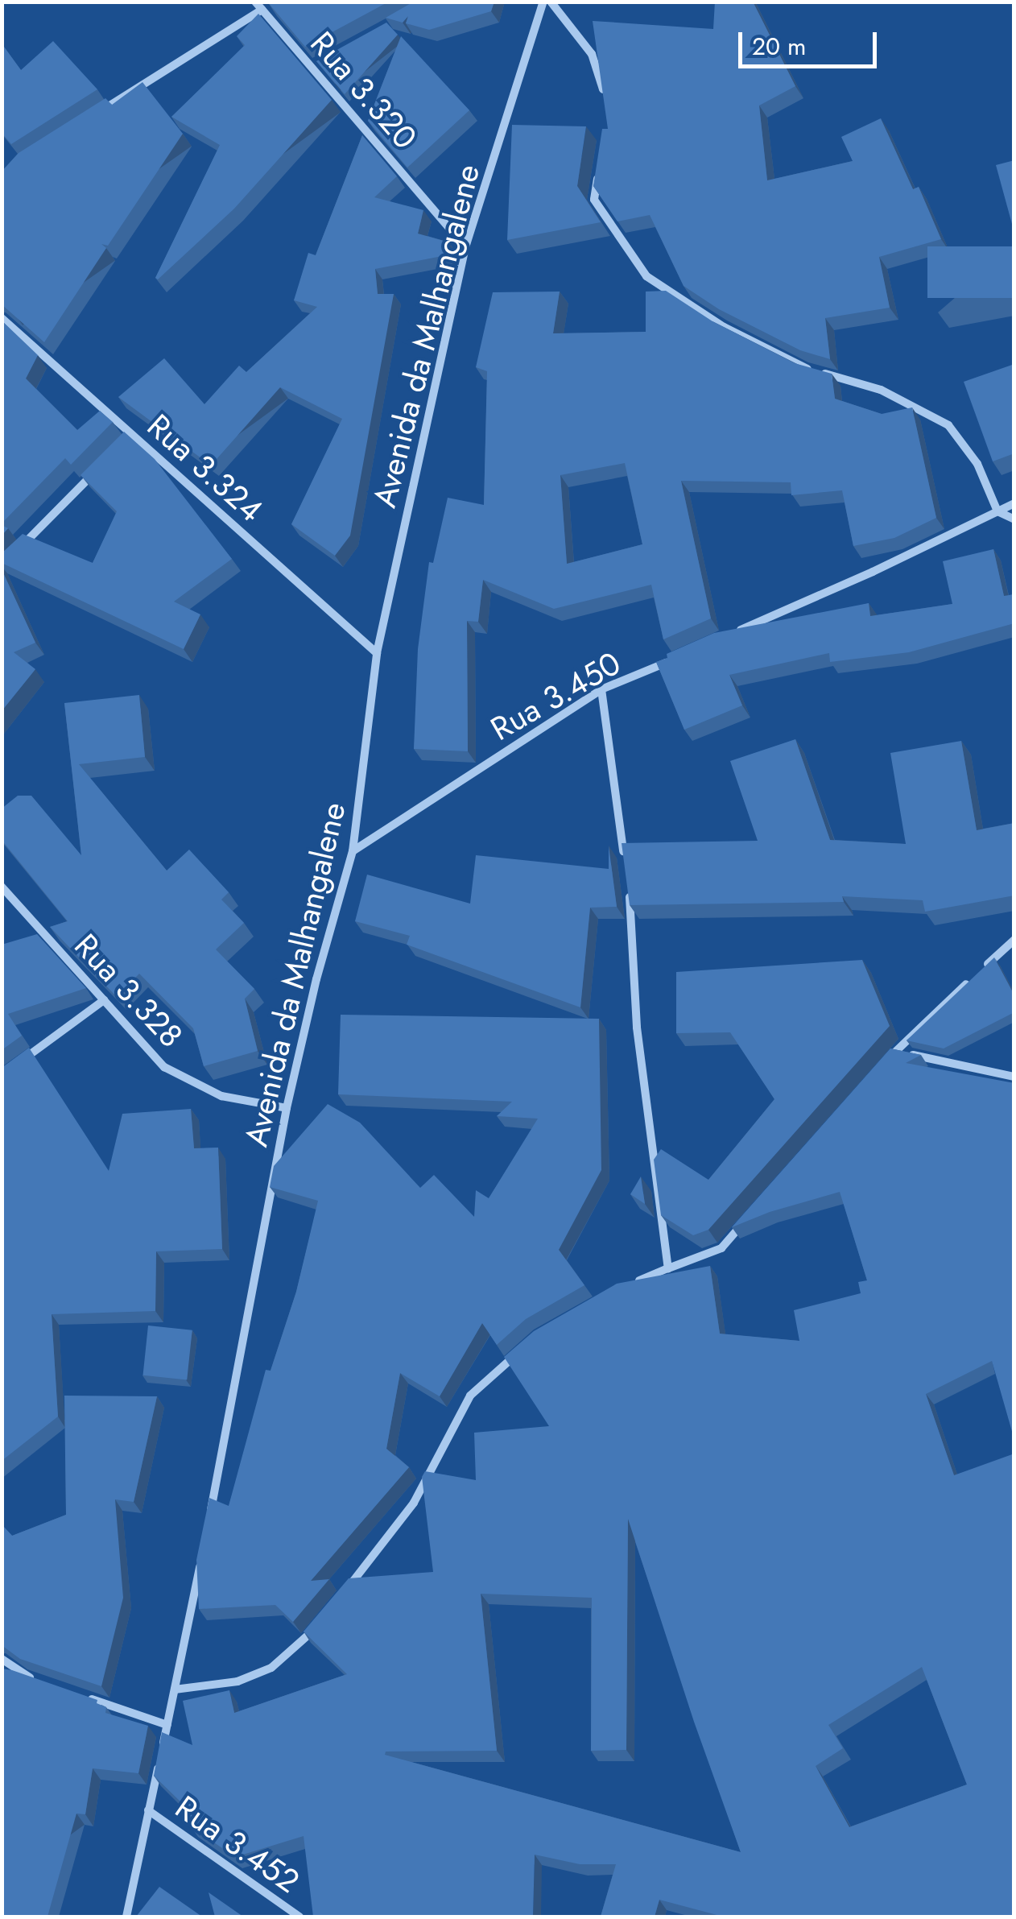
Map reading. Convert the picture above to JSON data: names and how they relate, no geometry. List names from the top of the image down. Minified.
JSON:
{"streets":{"street":["Rua 3.320","Avenida da Malhangalene","Rua 3.324","Rua 3.450","Rua 3.328","Rua 3.452"]},"crossings":[["Rua 3.320","Avenida da Malhangalene"],["Avenida da Malhangalene","Rua 3.324"],["Avenida da Malhangalene","Rua 3.450"],["Avenida da Malhangalene","Rua 3.328"]],"scale_bar":"20 m"}
